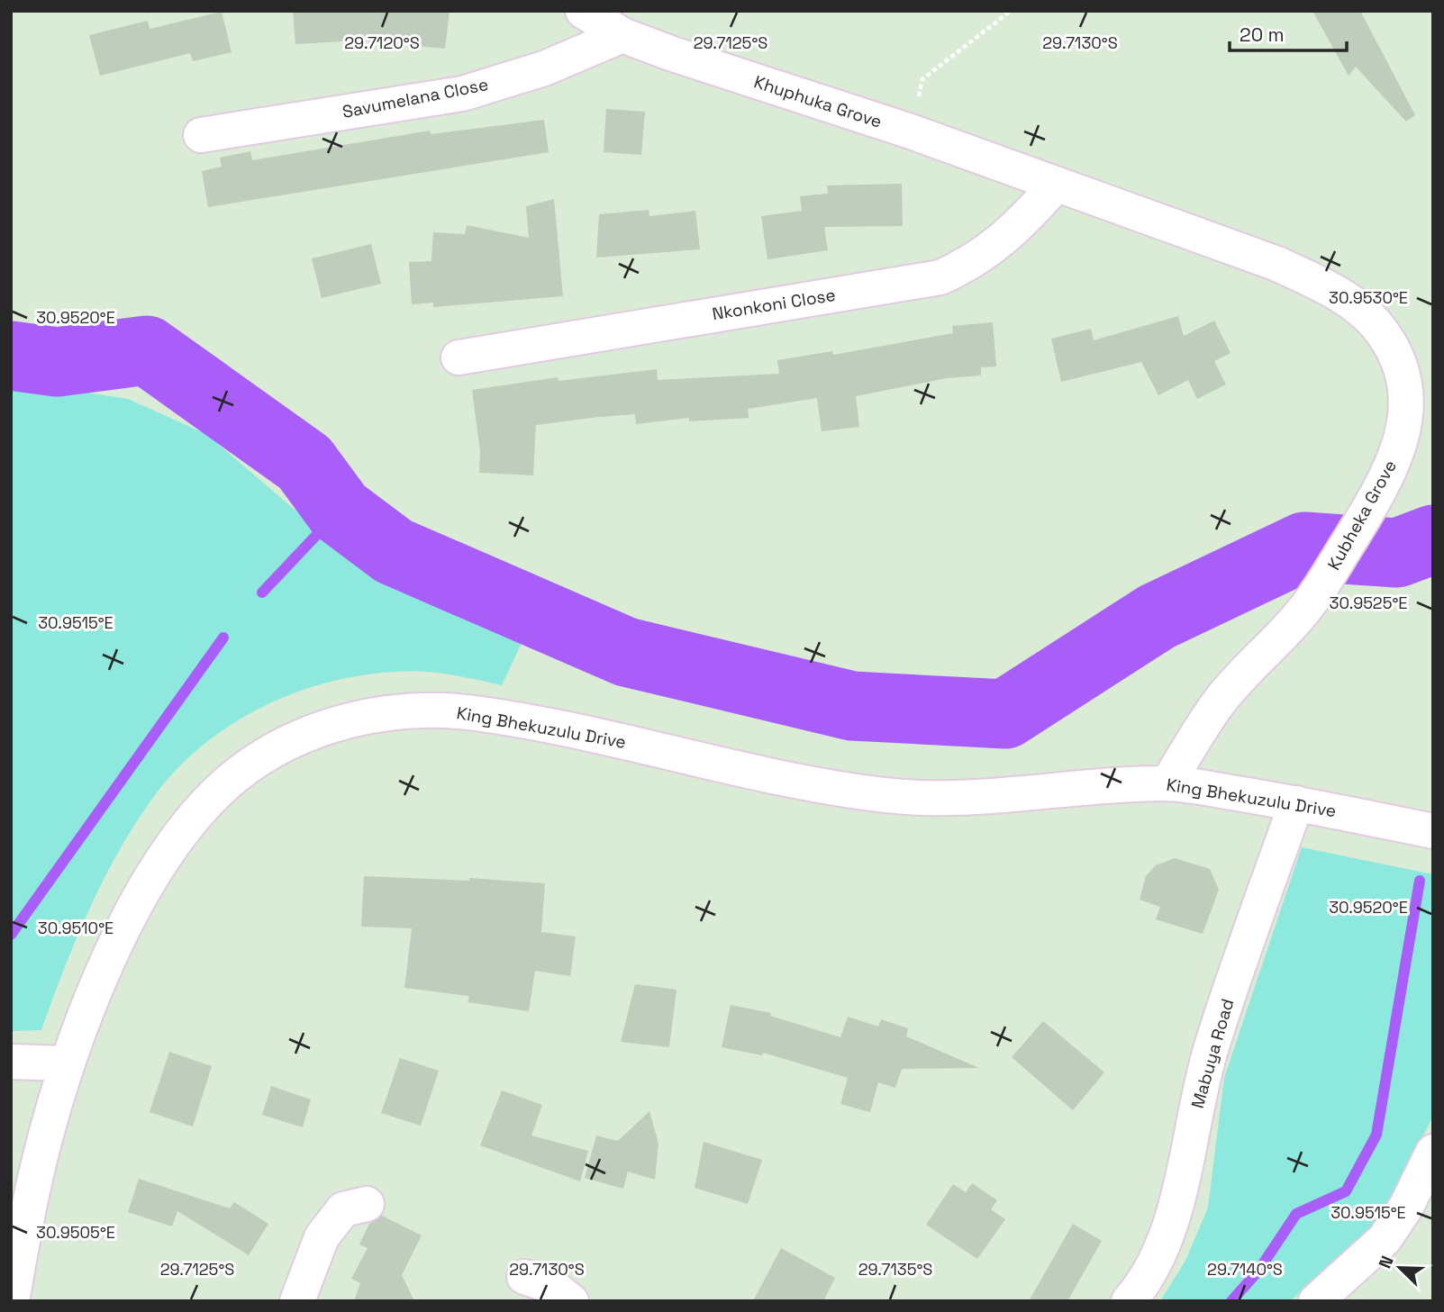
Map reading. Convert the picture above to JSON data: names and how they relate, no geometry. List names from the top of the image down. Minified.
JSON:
{"streets":{"street":["Savumelana Close","Khuphuka Grove","Nkonkoni Close","Kubheka Grove","King Bhekuzulu Drive","Mabuya Road"]},"crossings":[["Savumelana Close","Khuphuka Grove"],["Khuphuka Grove","Nkonkoni Close"],["Khuphuka Grove","Kubheka Grove"],["Nkonkoni Close","Kubheka Grove"],["Kubheka Grove","King Bhekuzulu Drive"],["King Bhekuzulu Drive","Mabuya Road"]],"scale_bar":"20 m","north":"top left","coordinates":["29.7125°S","29.7130°S","29.7120°S","30.9530°E","30.9520°E","30.9525°E","30.9515°E","30.9510°E","30.9505°E","29.7135°S","29.7140°S"]}
